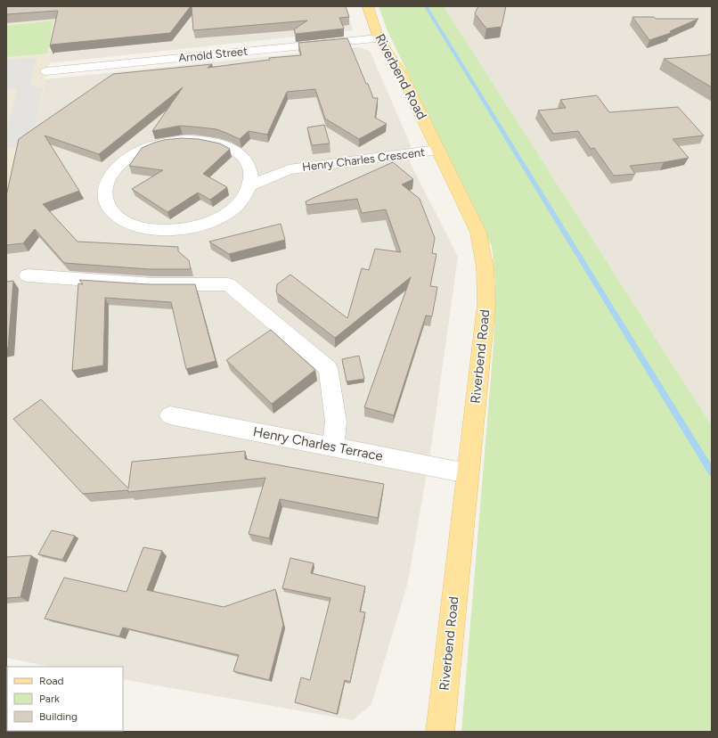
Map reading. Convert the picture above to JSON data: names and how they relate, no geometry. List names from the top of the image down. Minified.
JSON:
{"streets":{"main road":["Riverbend Road"],"street":["Arnold Street","Henry Charles Crescent","Henry Charles Terrace"]},"crossings":[["Arnold Street","Riverbend Road"],["Riverbend Road","Henry Charles Crescent"],["Riverbend Road","Henry Charles Terrace"]],"legend":["Road","Park","Building"]}
